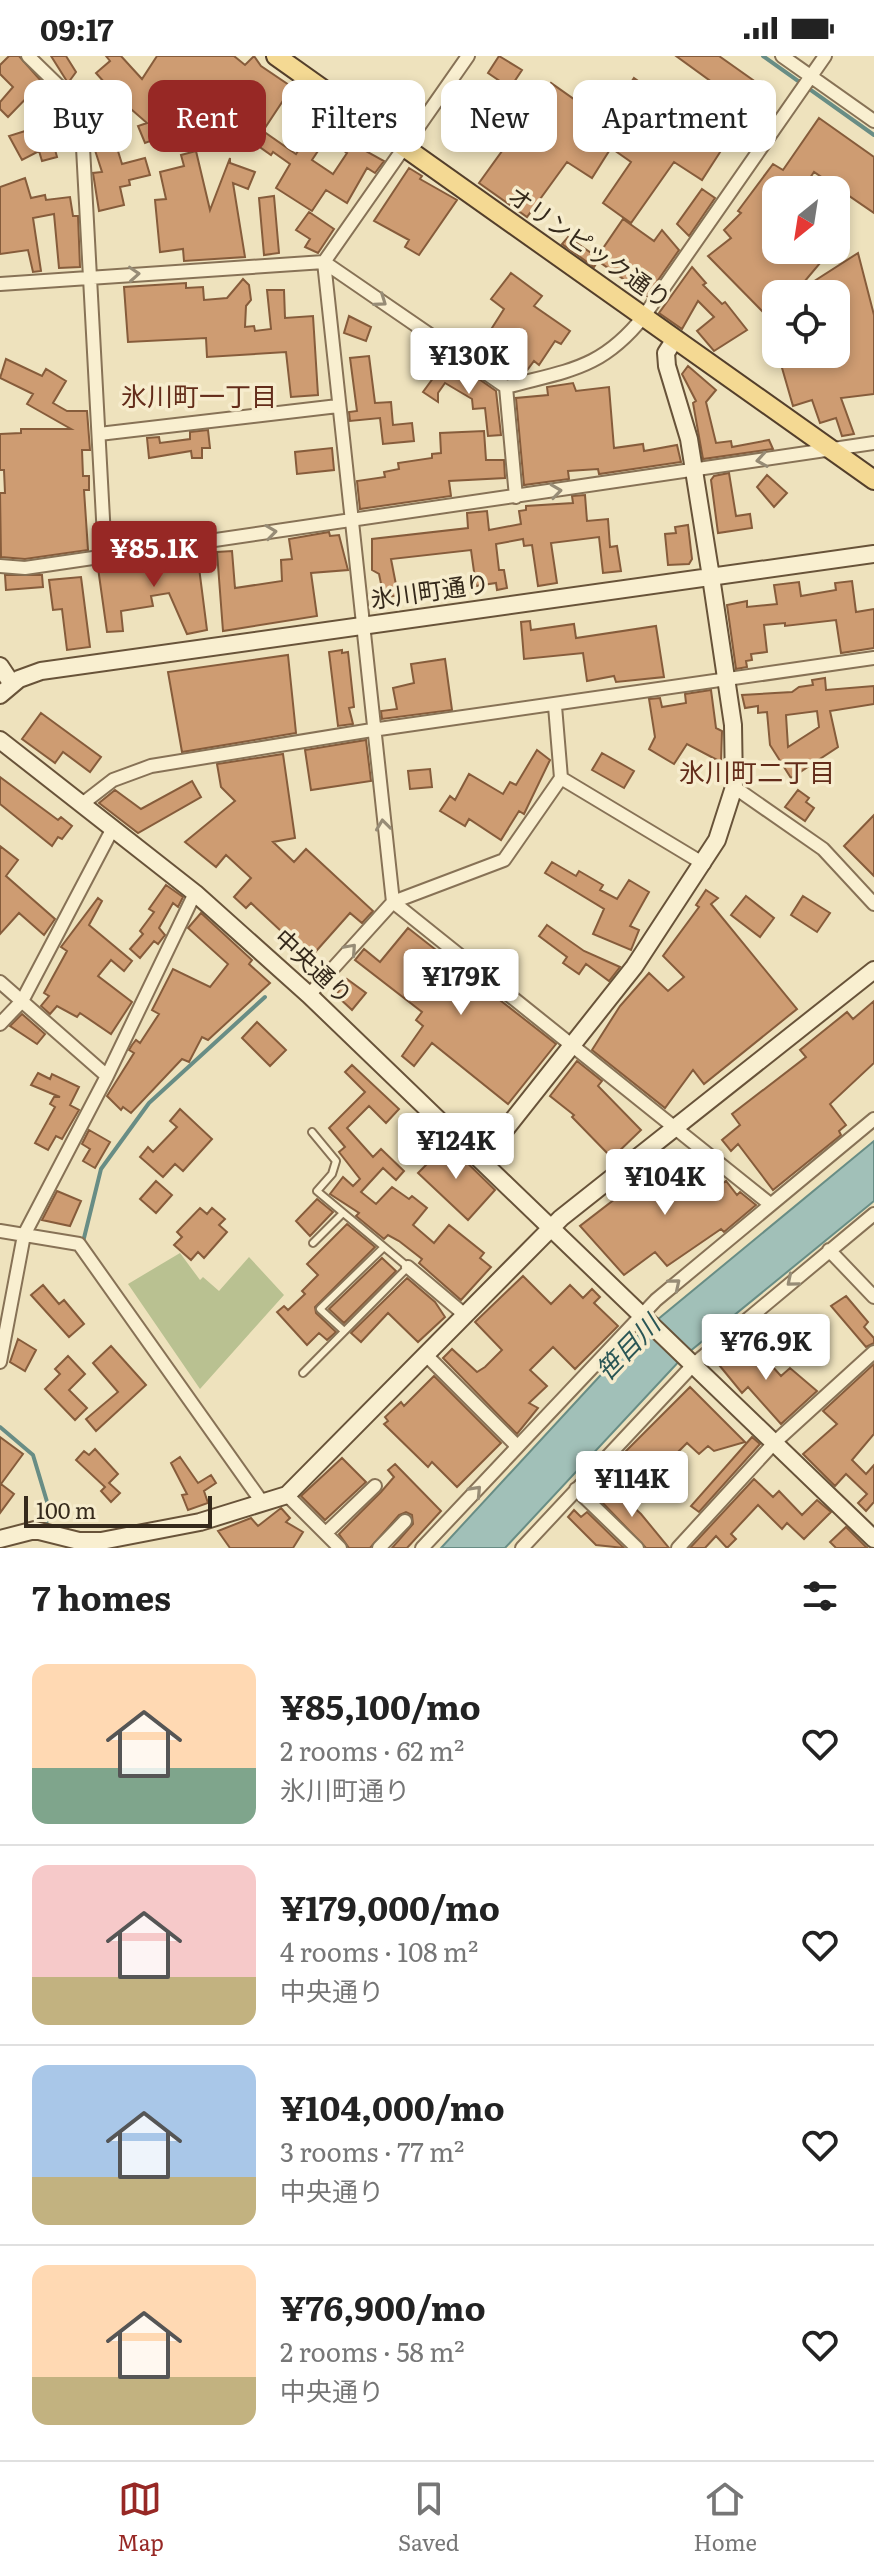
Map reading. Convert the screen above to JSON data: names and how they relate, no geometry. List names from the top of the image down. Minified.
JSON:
{"streets":{"main road":["オリンピック通り"],"street":["氷川町通り","中央通り"]},"districts":["氷川町一丁目","氷川町二丁目"],"water":["笹目川"],"scale_bar":"100 m","north":"bottom left","page":{"status":"09:17","chip":["Buy","Rent","Filters","New","Apartment"],"price":["¥130K","¥85.1K","¥179K","¥124K","¥104K","¥76.9K","¥114K"],"scale":"100 m","heading":"7 homes","list":[{"name":"¥85,100/mo","note":"2 rooms · 62 m² · 氷川町通り"},{"name":"¥179,000/mo","note":"4 rooms · 108 m² · 中央通り"},{"name":"¥104,000/mo","note":"3 rooms · 77 m² · 中央通り"},{"name":"¥76,900/mo","note":"2 rooms · 58 m² · 中央通り"}],"tabs":["Map","Saved","Home"]}}
